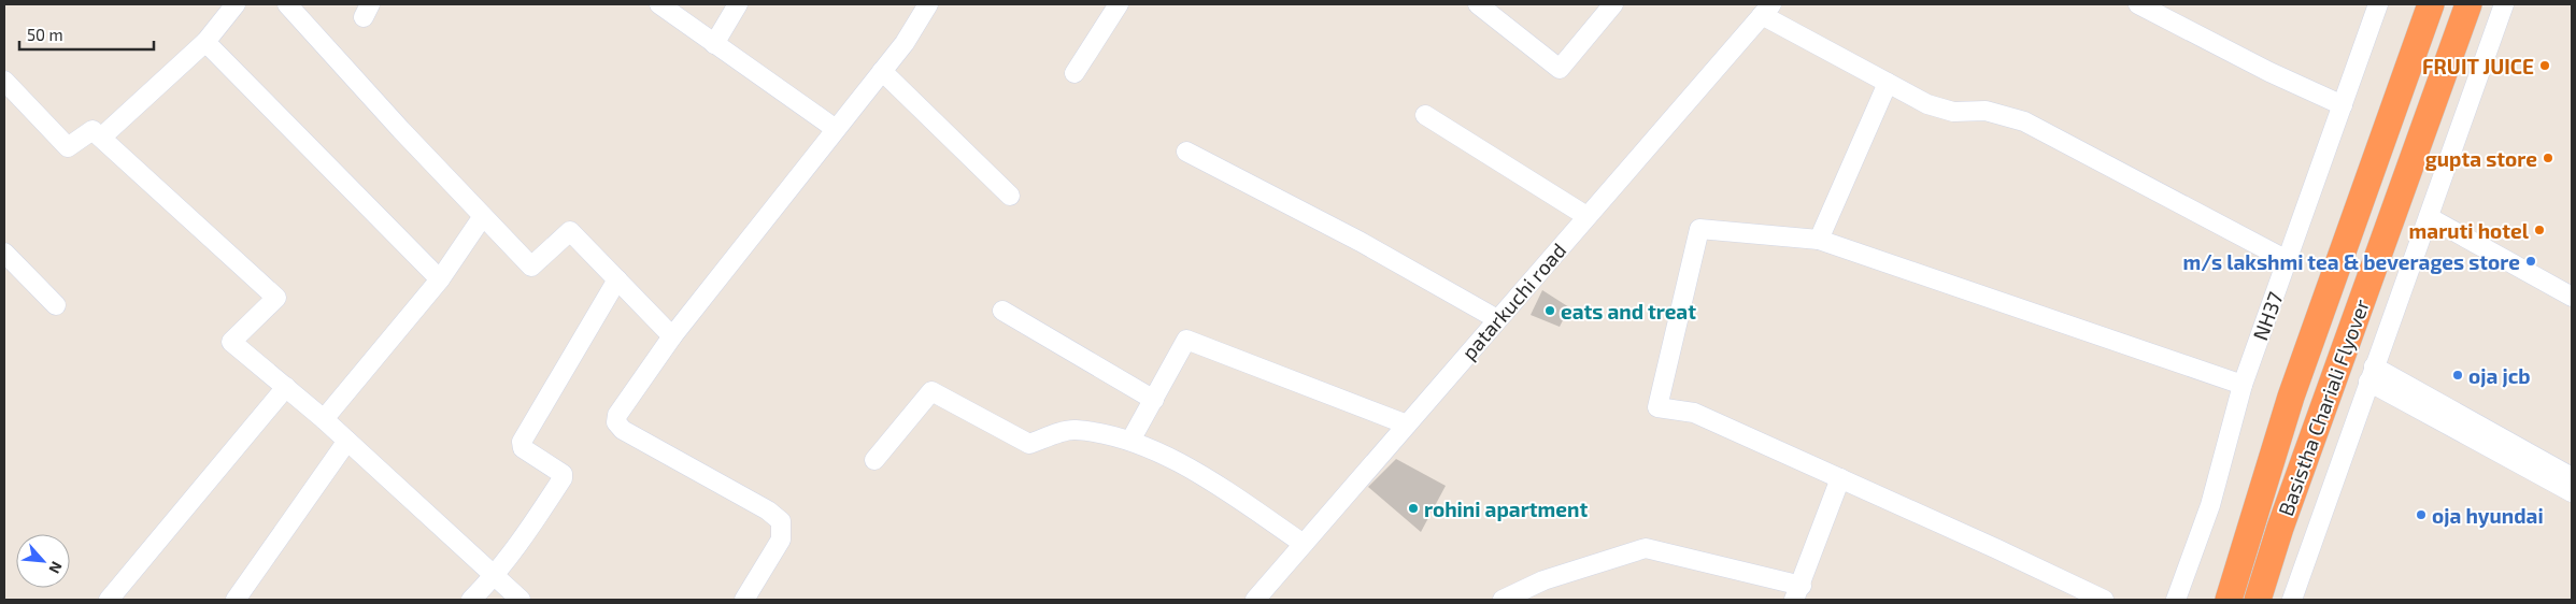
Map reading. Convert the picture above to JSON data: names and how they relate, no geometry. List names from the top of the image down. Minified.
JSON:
{"streets":{"highway":["Basistha Chariali Flyover"],"street":["patarkuchi road","NH37"]},"places":["FRUIT JUICE","gupta store","maruti hotel","m/s lakshmi tea & beverages store","eats and treat","oja jcb","rohini apartment","oja hyundai"],"scale_bar":"50 m","north":"bottom right"}
